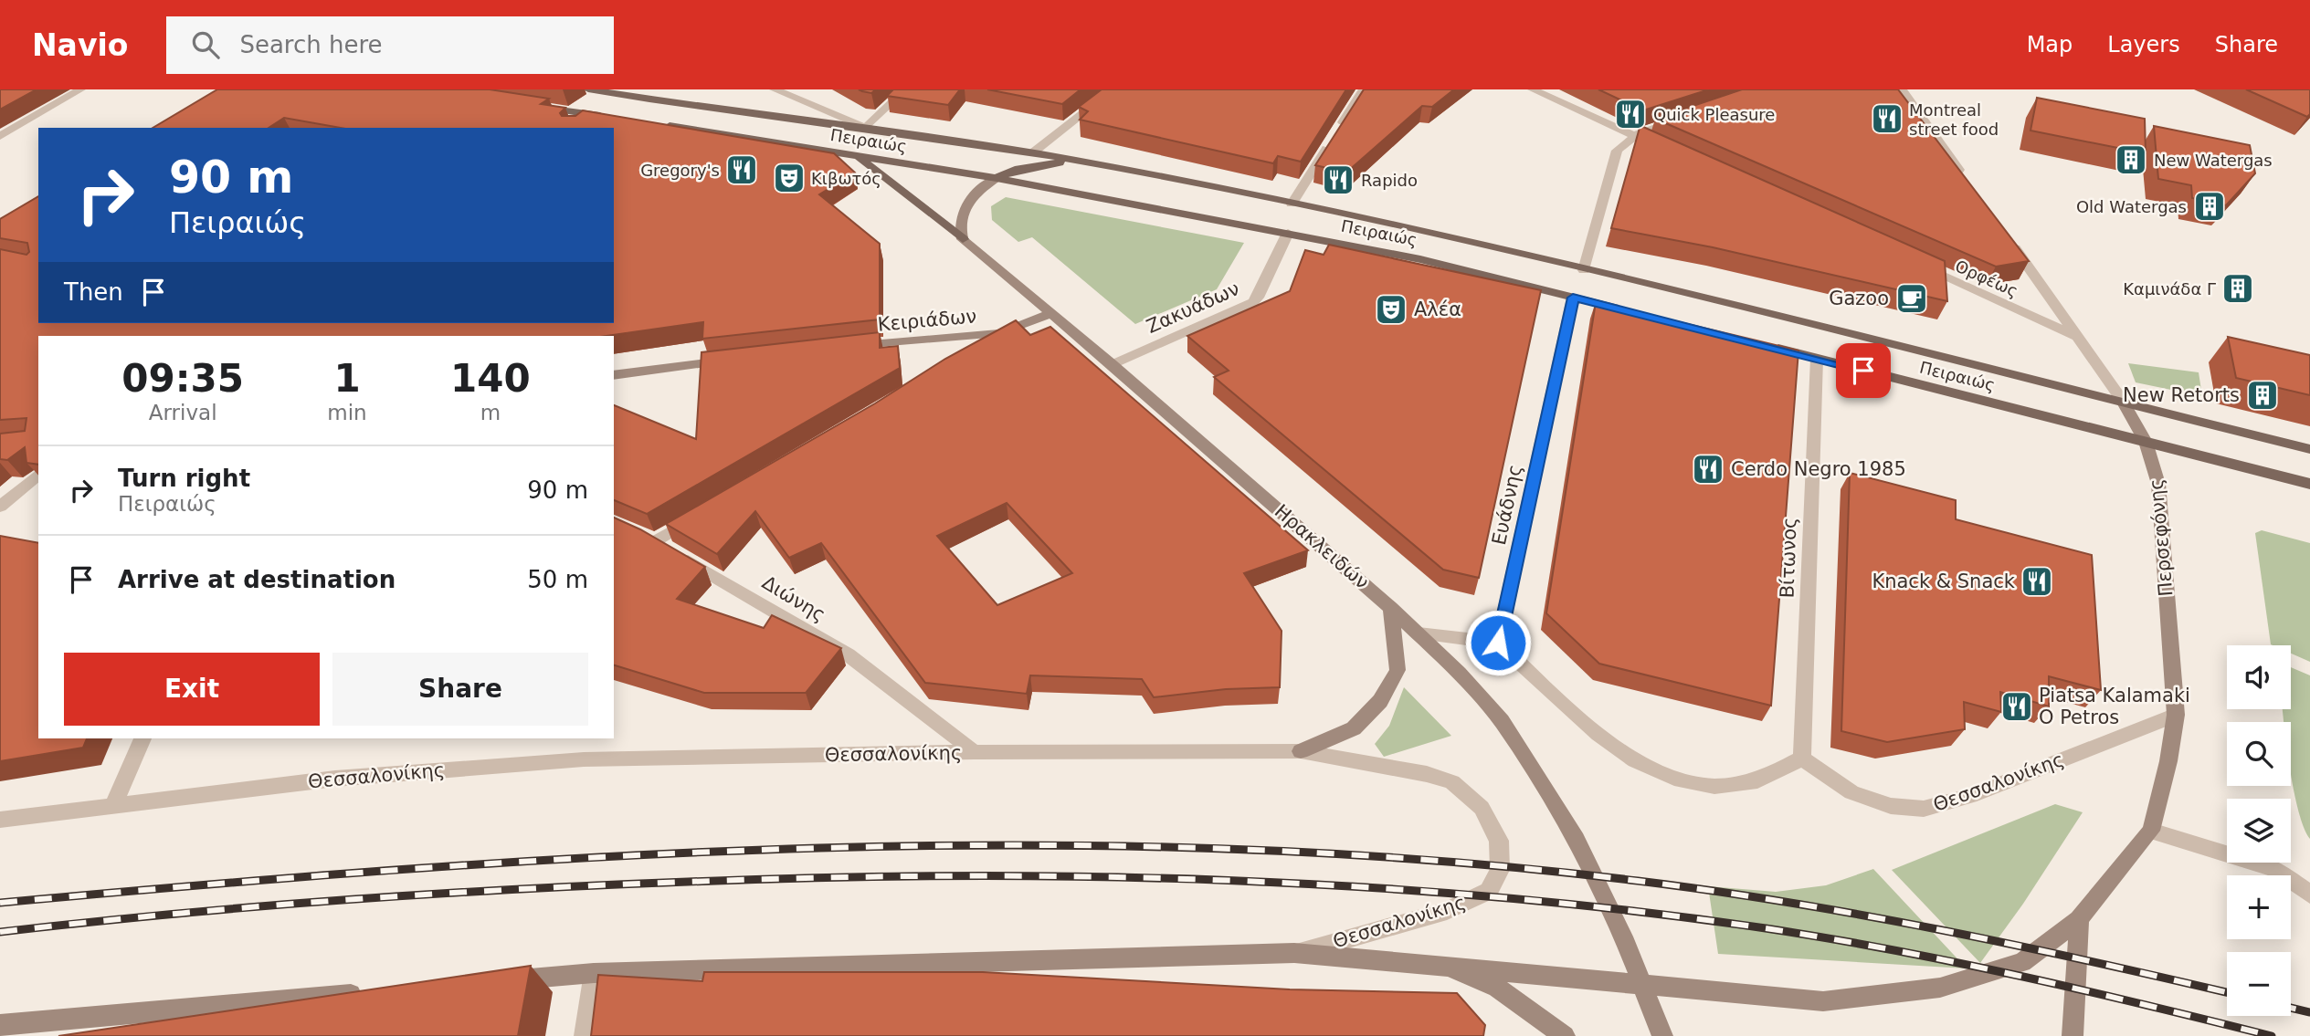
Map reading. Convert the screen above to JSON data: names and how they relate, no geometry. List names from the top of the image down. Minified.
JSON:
{"streets":{"main road":["Πειραιώς"],"street":["Ορφέως","Ζακυάδων","Κειριάδων","Ευάδνης","Περσεφόνης","Ηρακλειδών","Βίτωνος","Διώνης","Θεσσαλονίκης"]},"crossings":[["Πειραιώς","Ζακυάδων"],["Πειραιώς","Ευάδνης"],["Πειραιώς","Περσεφόνης"],["Πειραιώς","Βίτωνος"],["Ορφέως","Περσεφόνης"],["Ζακυάδων","Ηρακλειδών"],["Κειριάδων","Ηρακλειδών"],["Περσεφόνης","Θεσσαλονίκης"],["Ηρακλειδών","Θεσσαλονίκης"],["Βίτωνος","Θεσσαλονίκης"],["Διώνης","Θεσσαλονίκης"]],"places":{"restaurant":["Quick Pleasure","Montreal street food","Gregory's","Rapido","Cerdo Negro 1985","Knack & Snack","Piatsa Kalamaki O Petros"],"building":["New Watergas","Old Watergas","Καμινάδα Γ","New Retorts"],"theatre":["Κιβωτός","Αλέα"],"cafe":["Gazoo"]},"page":{"header":"Navio","search":"Search here","nav":["Map","Layers","Share"],"turn":["90 m","Πειραιώς"],"then":"Then","eta":["09:35","Arrival","1","min","140","m"],"list":[{"name":"Turn right","note":"Πειραιώς","value":"90 m"},{"name":"Arrive at destination","value":"50 m"}],"buttons":["Exit","Share"],"map_buttons":["+","−"]}}
